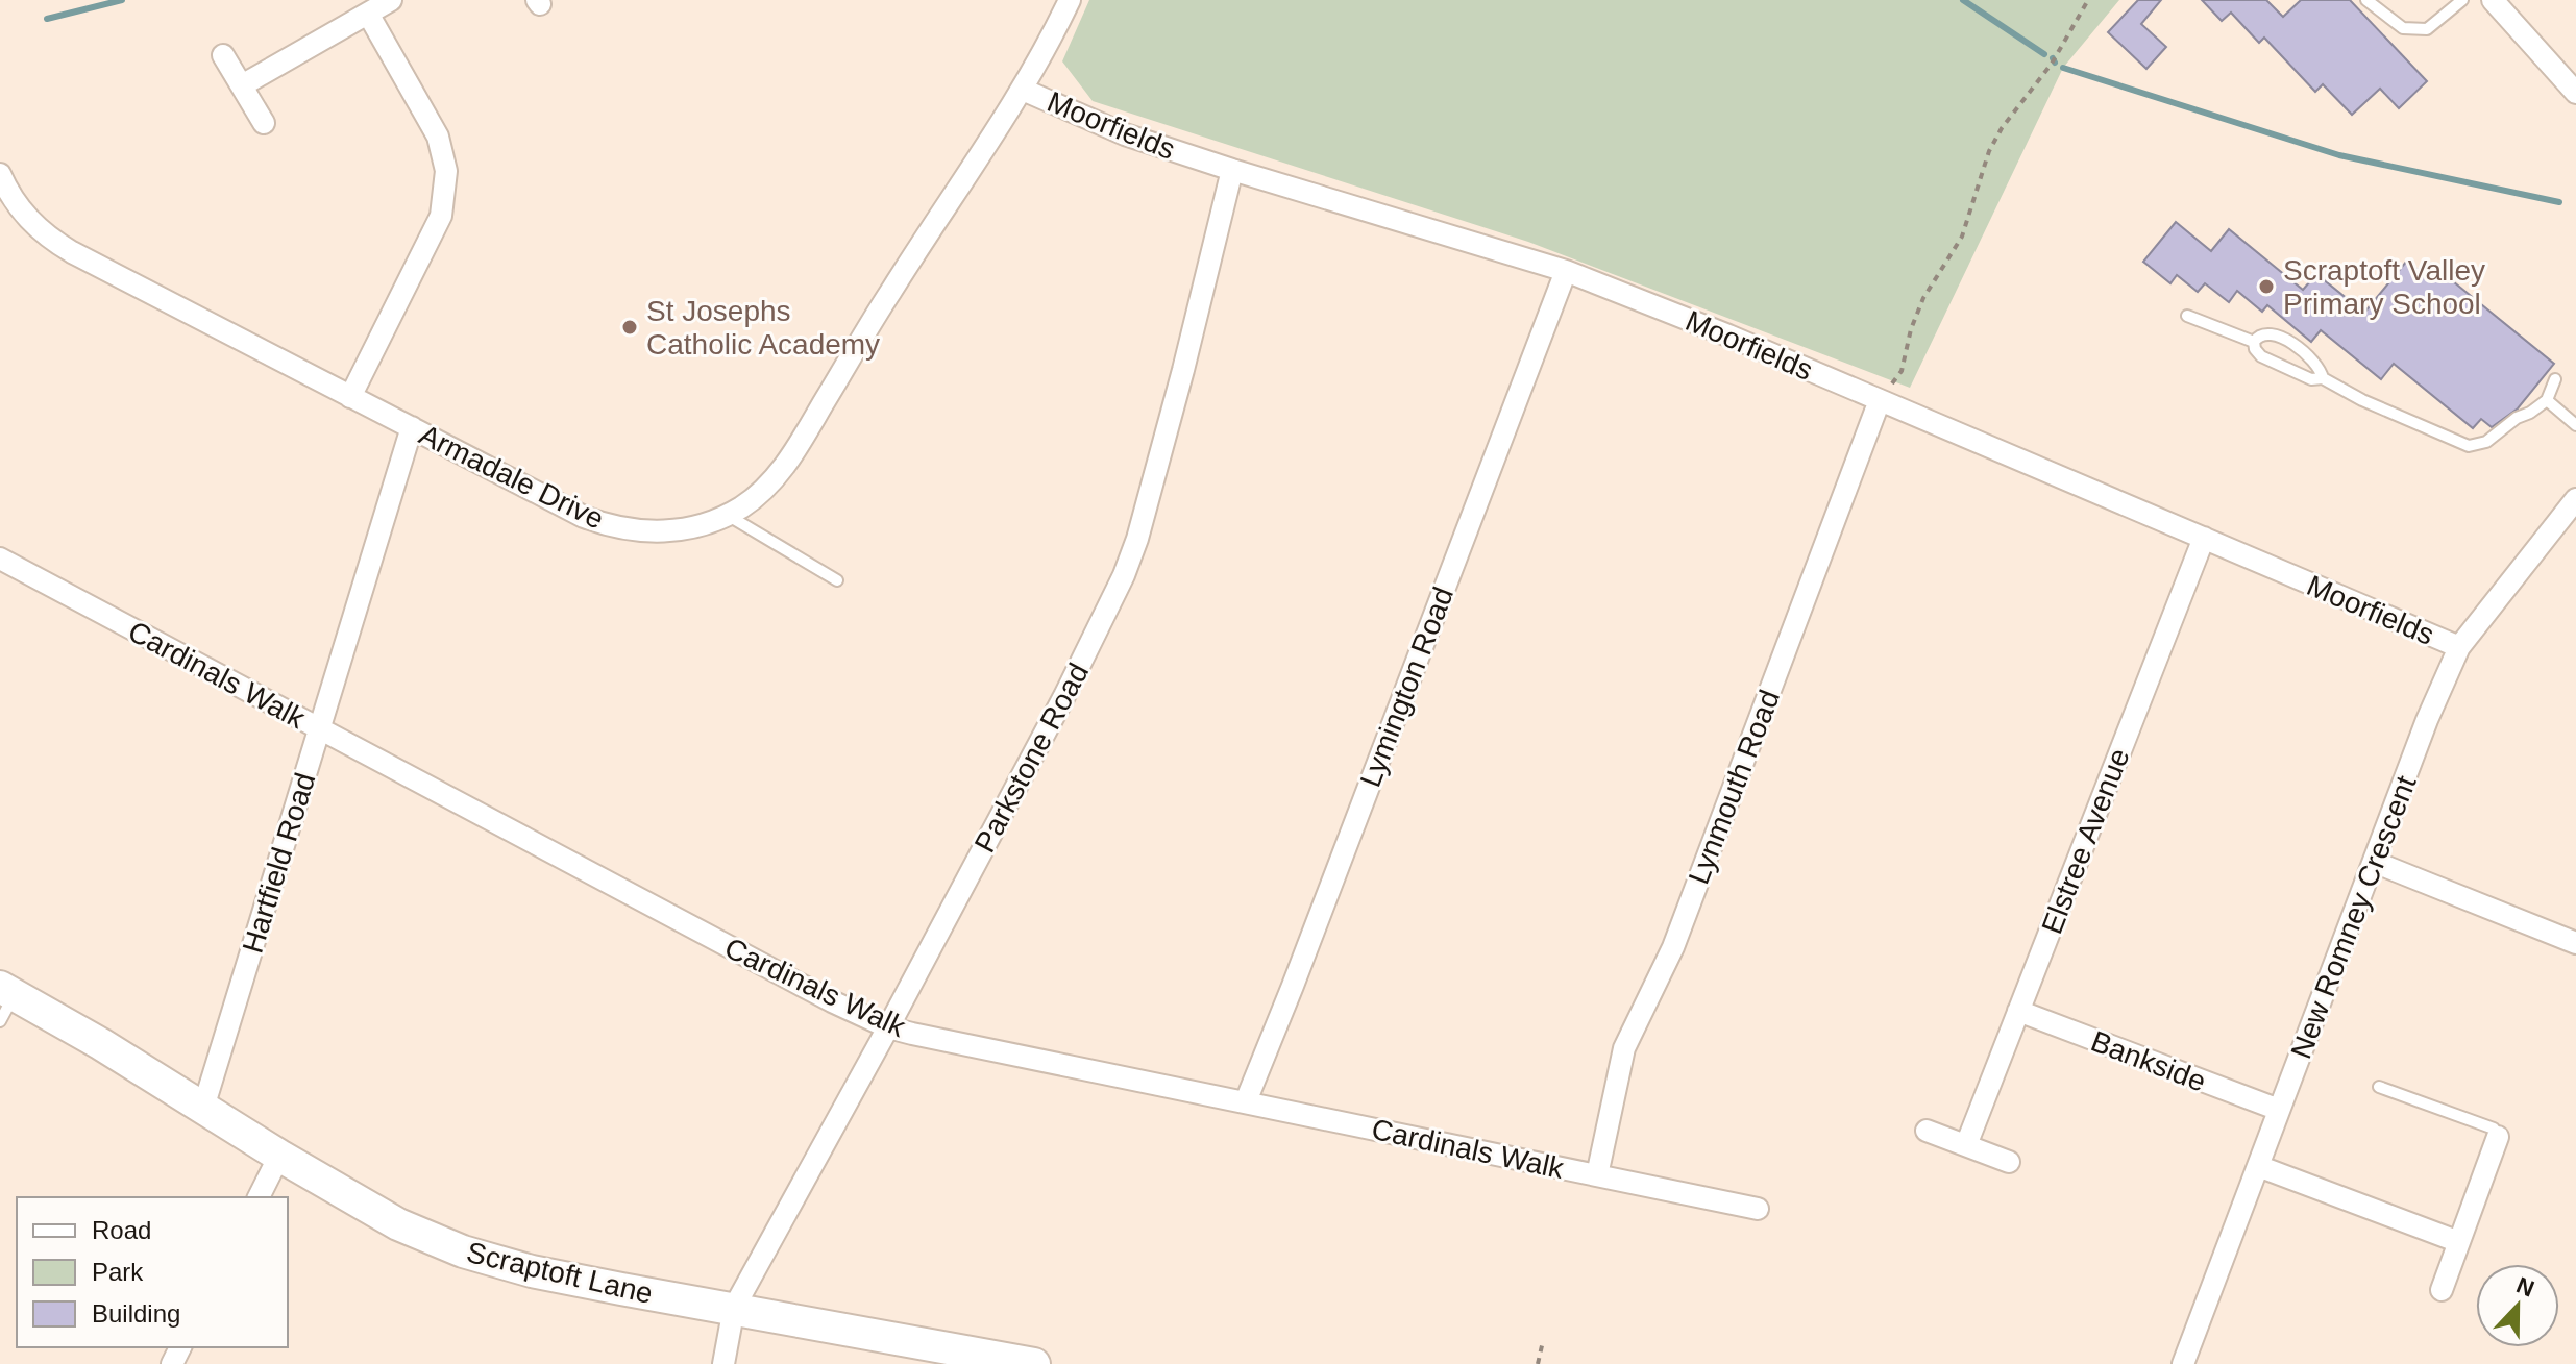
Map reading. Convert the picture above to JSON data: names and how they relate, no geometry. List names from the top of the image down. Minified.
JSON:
{"streets":{"street":["Moorfields","Armadale Drive","Cardinals Walk","Lymington Road","Parkstone Road","Lynmouth Road","Elstree Avenue","Hartfield Road","New Romney Crescent","Bankside","Scraptoft Lane"]},"crossings":[["Moorfields","Armadale Drive"],["Moorfields","Lymington Road"],["Moorfields","Parkstone Road"],["Moorfields","Lynmouth Road"],["Moorfields","Elstree Avenue"],["Moorfields","New Romney Crescent"],["Armadale Drive","Hartfield Road"],["Cardinals Walk","Lymington Road"],["Cardinals Walk","Parkstone Road"],["Cardinals Walk","Lynmouth Road"],["Cardinals Walk","Hartfield Road"],["Parkstone Road","Scraptoft Lane"],["Elstree Avenue","Bankside"],["Hartfield Road","Scraptoft Lane"],["New Romney Crescent","Bankside"]],"places":["Scraptoft Valley Primary School","St Josephs Catholic Academy"],"legend":["Road","Park","Building"],"north":"top"}
